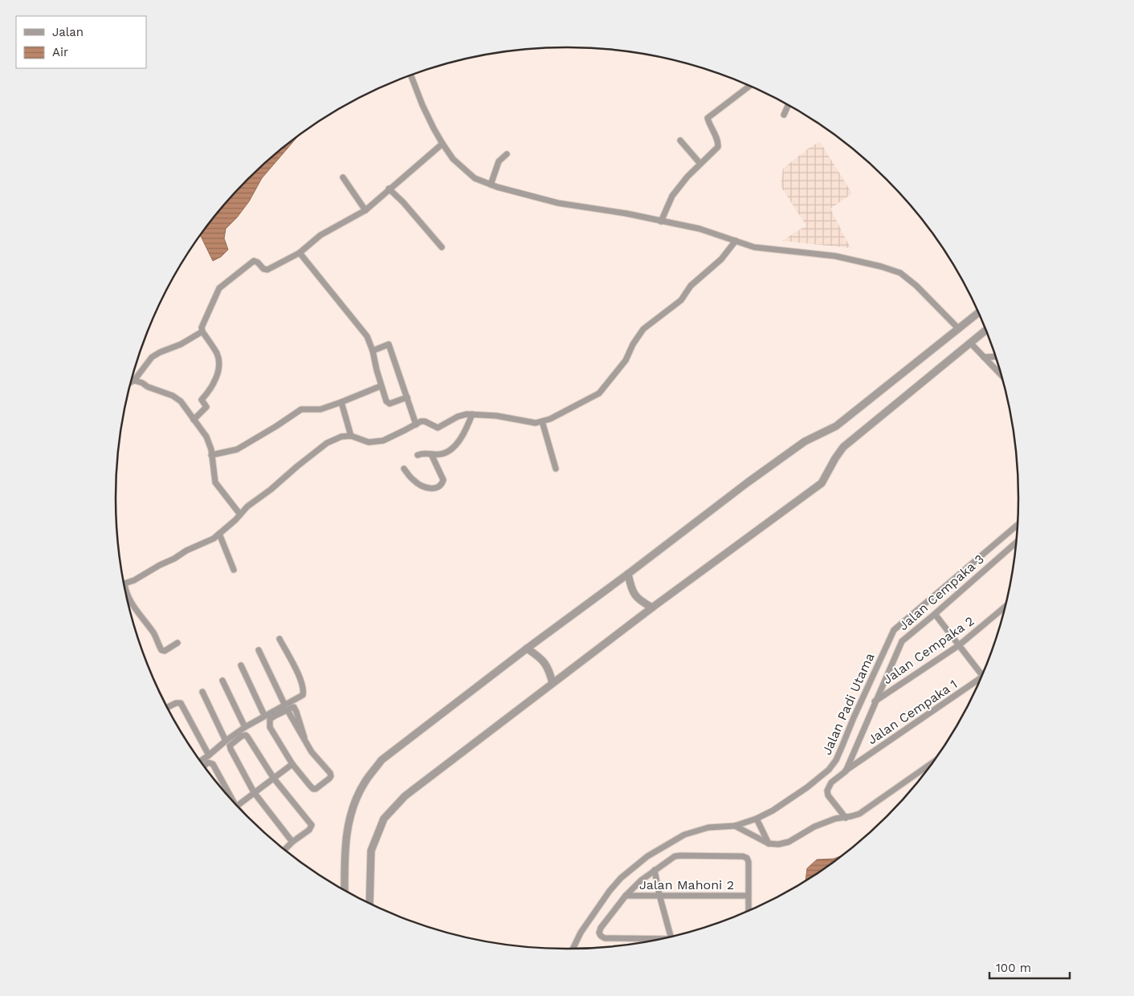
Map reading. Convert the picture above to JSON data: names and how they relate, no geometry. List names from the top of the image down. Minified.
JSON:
{"streets":{"street":["Jalan Cempaka 3","Jalan Cempaka 2","Jalan Padi Utama","Jalan Cempaka 1","Jalan Mahoni 2"]},"crossings":[["Jalan Cempaka 3","Jalan Cempaka 2"],["Jalan Cempaka 3","Jalan Cempaka 1"]],"legend":["Jalan","Air"],"scale_bar":"100 m"}
